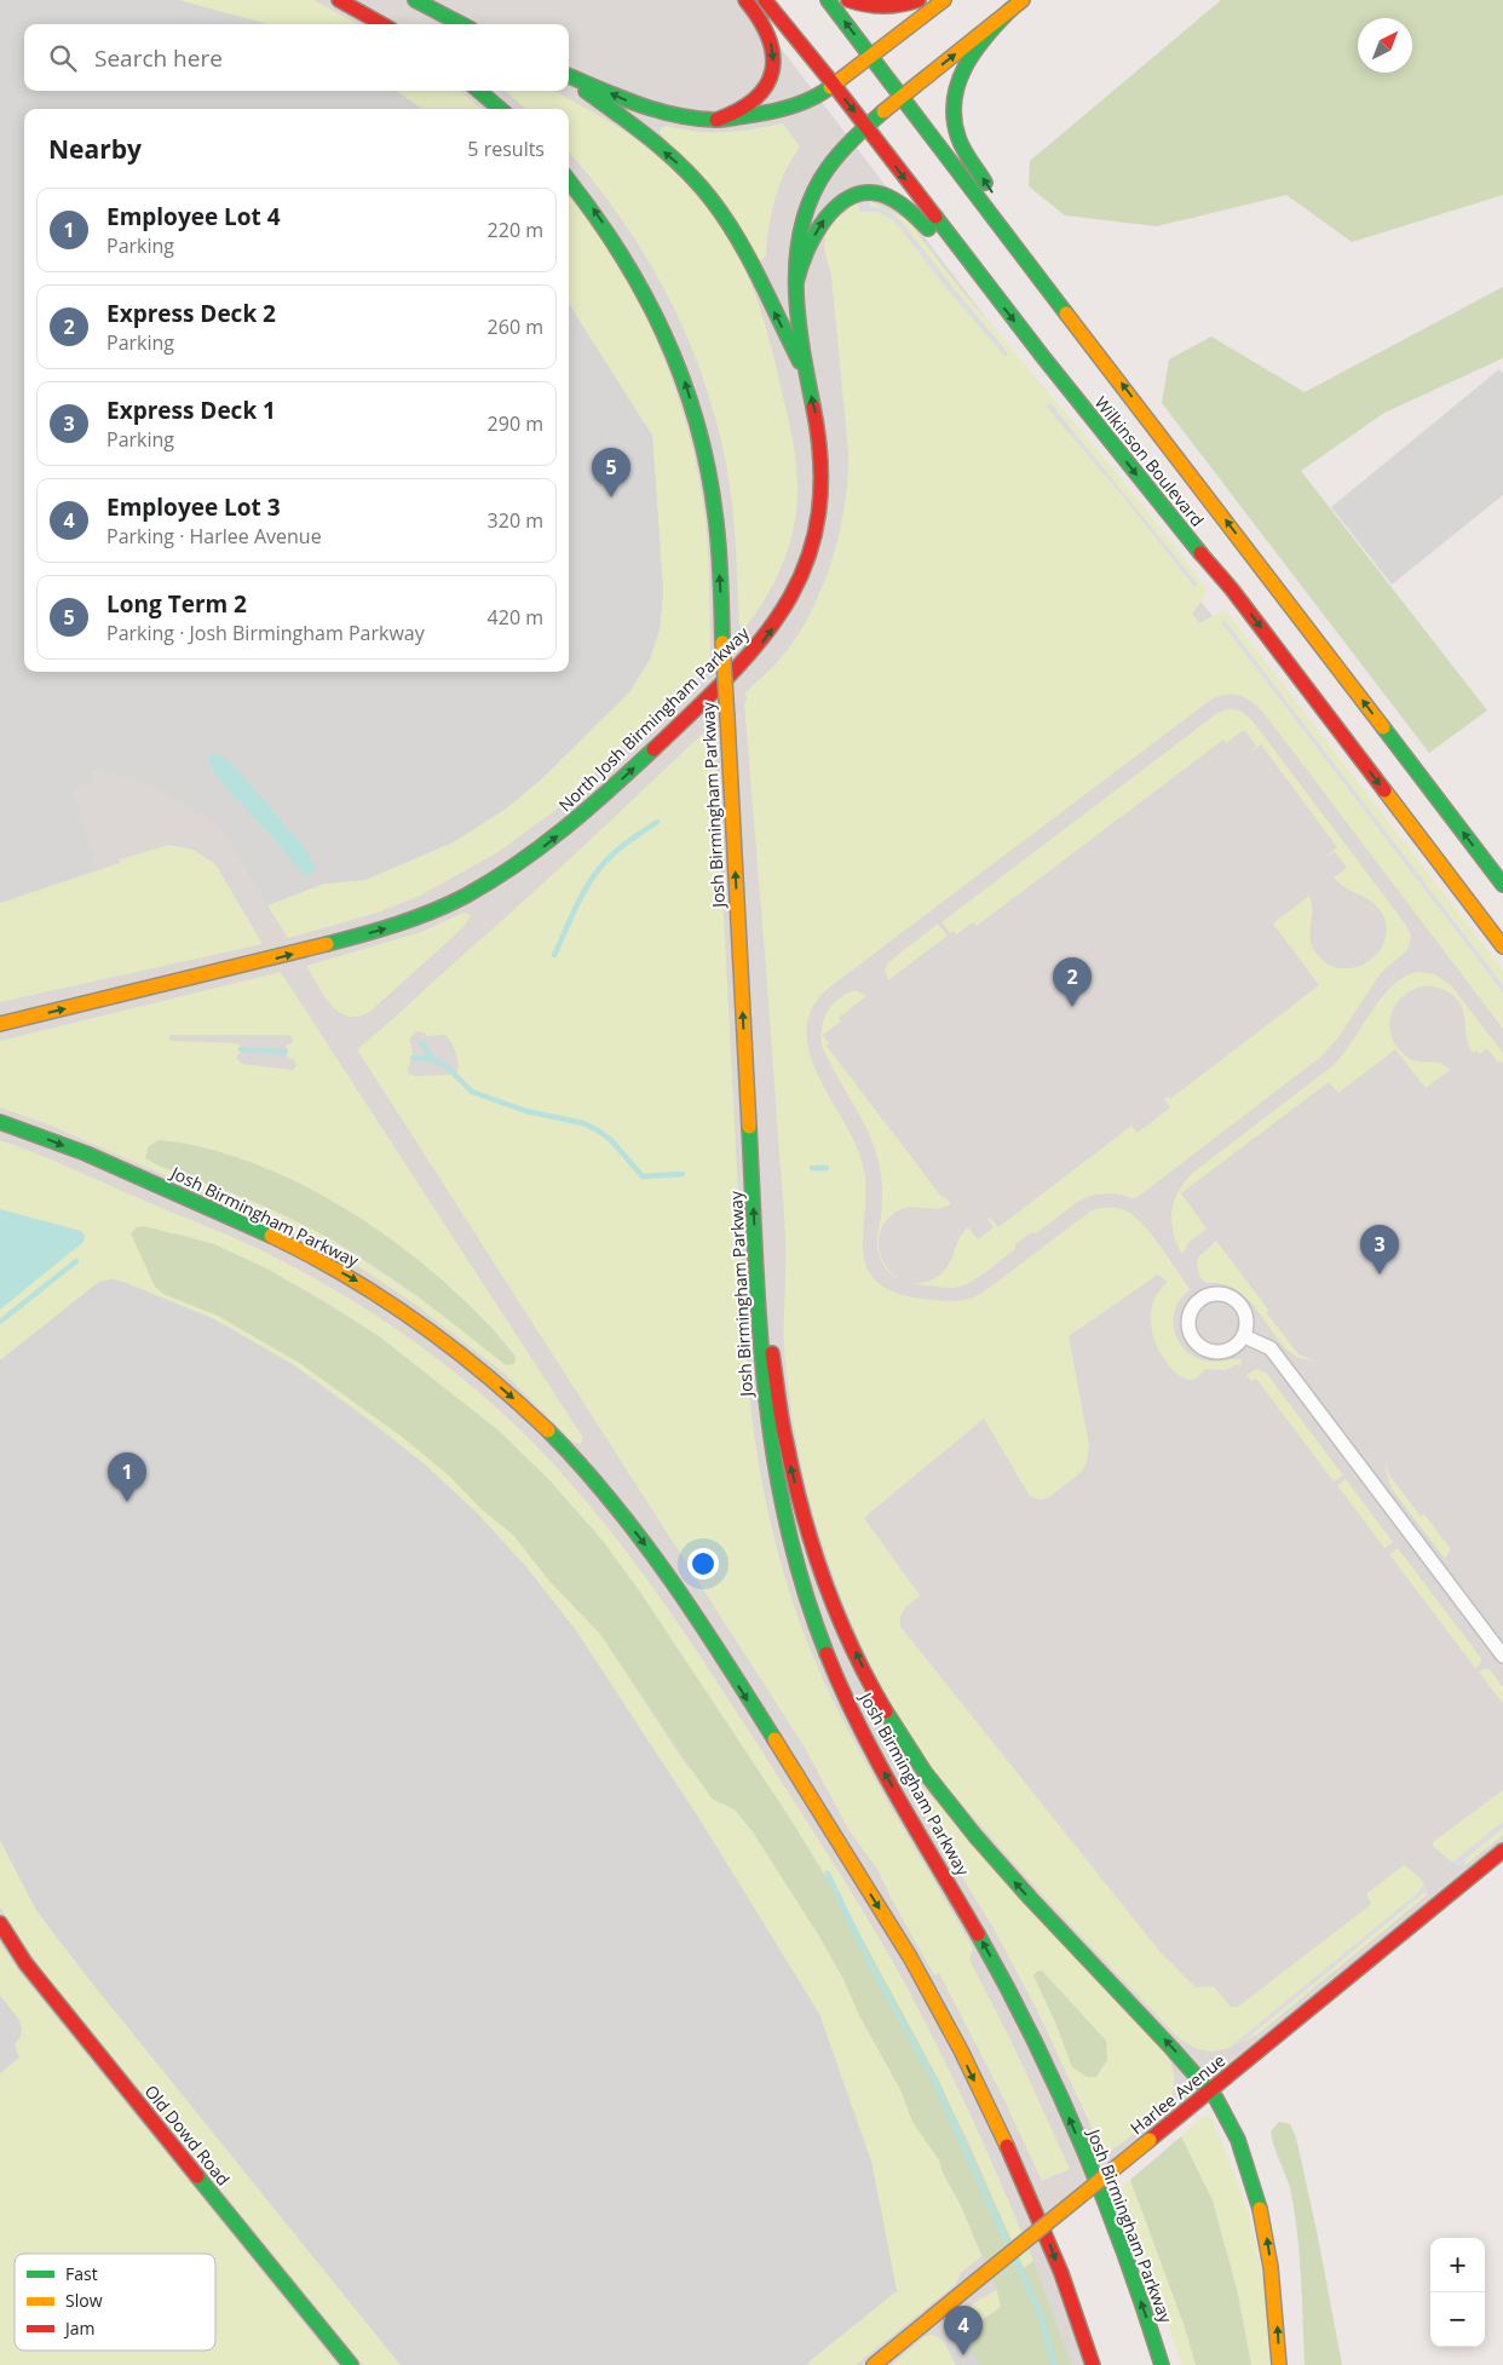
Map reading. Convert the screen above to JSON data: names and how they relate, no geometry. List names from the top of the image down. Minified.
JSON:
{"streets":{"main road":["Wilkinson Boulevard","North Josh Birmingham Parkway","Josh Birmingham Parkway","Harlee Avenue","Old Dowd Road"]},"crossings":[["Wilkinson Boulevard","North Josh Birmingham Parkway"]],"one_way":["North Josh Birmingham Parkway"],"legend":["Fast","Slow","Jam"],"north":"top right","page":{"search":"Search here","heading":["Nearby","5 results"],"list":[{"mark":"1","name":"Employee Lot 4","note":"Parking","value":"220 m"},{"mark":"2","name":"Express Deck 2","note":"Parking","value":"260 m"},{"mark":"3","name":"Express Deck 1","note":"Parking","value":"290 m"},{"mark":"4","name":"Employee Lot 3","note":"Parking · Harlee Avenue","value":"320 m"},{"mark":"5","name":"Long Term 2","note":"Parking · Josh Birmingham Parkway","value":"420 m"}],"pins":["5","2","3","1","4"],"map_buttons":["+","−"]}}
